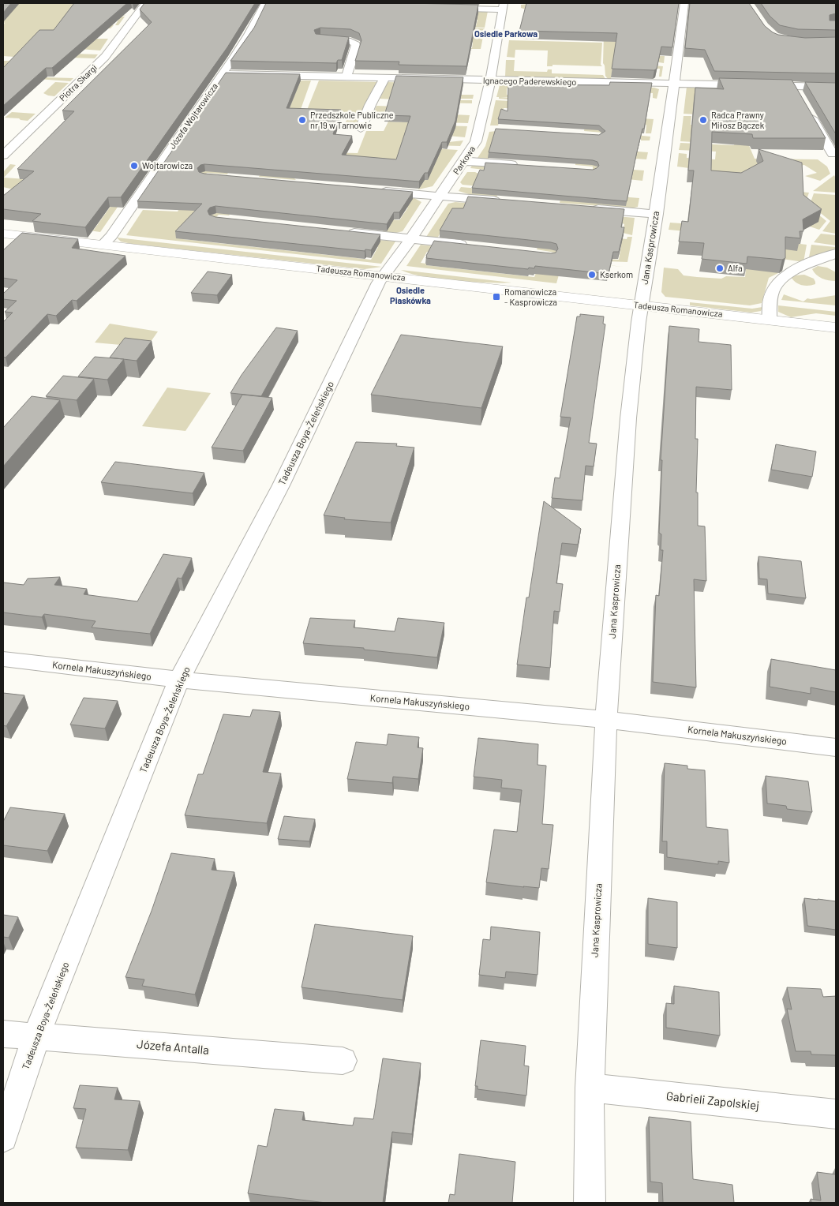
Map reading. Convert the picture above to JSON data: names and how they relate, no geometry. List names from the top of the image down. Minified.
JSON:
{"streets":{"street":["Ignacego Paderewskiego","Piotra Skargi","Józefa Wojtarowicza","Parkowa","Jana Kasprowicza","Tadeusza Romanowicza","Tadeusza Boya-Żeleńskiego","Kornela Makuszyńskiego","Józefa Antalla","Gabrieli Zapolskiej"]},"crossings":[["Ignacego Paderewskiego","Józefa Wojtarowicza"],["Ignacego Paderewskiego","Parkowa"],["Ignacego Paderewskiego","Jana Kasprowicza"],["Józefa Wojtarowicza","Tadeusza Romanowicza"],["Parkowa","Tadeusza Romanowicza"],["Parkowa","Tadeusza Boya-Żeleńskiego"],["Jana Kasprowicza","Tadeusza Romanowicza"],["Jana Kasprowicza","Kornela Makuszyńskiego"],["Jana Kasprowicza","Gabrieli Zapolskiej"],["Tadeusza Romanowicza","Tadeusza Boya-Żeleńskiego"],["Tadeusza Boya-Żeleńskiego","Kornela Makuszyńskiego"],["Tadeusza Boya-Żeleńskiego","Józefa Antalla"]],"districts":["Osiedle Parkowa","Osiedle Piaskówka"],"places":{"other":["Przedszkole Publiczne nr 19 w Tarnowie","Radca Prawny Miłosz Bączek","Wojtarowicza","Alfa","Kserkom"],"transit":["Romanowicza - Kasprowicza"]}}
